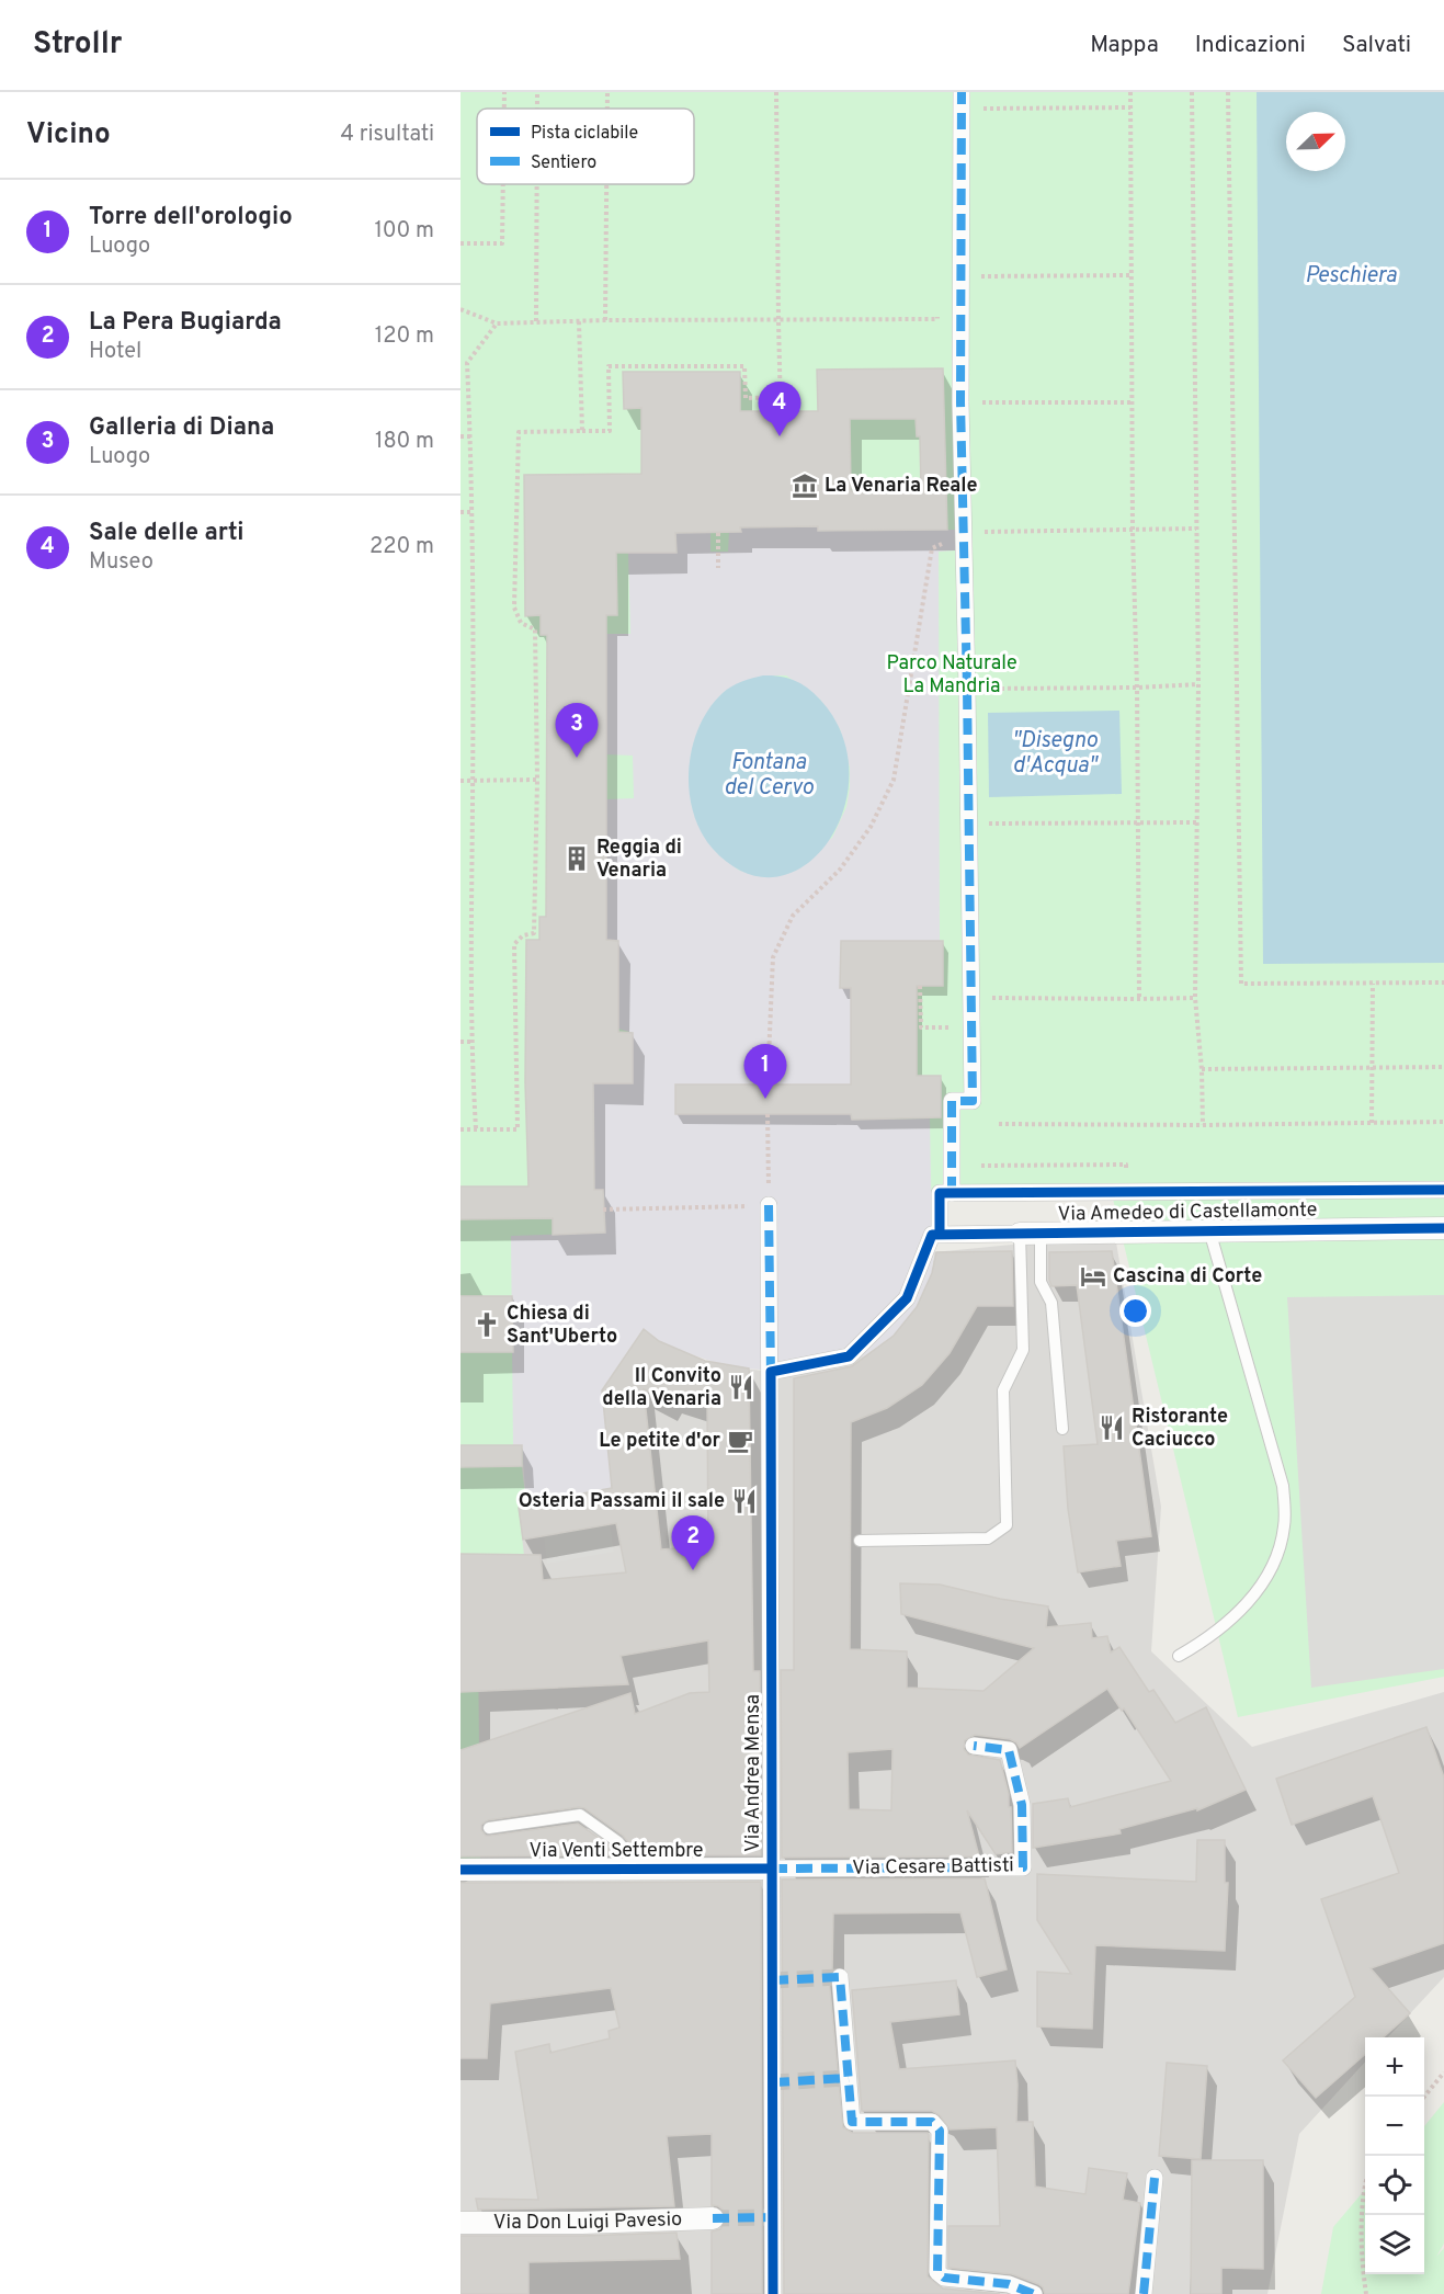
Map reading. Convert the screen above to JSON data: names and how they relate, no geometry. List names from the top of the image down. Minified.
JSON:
{"streets":{"street":["Via Amedeo di Castellamonte","Via Andrea Mensa","Via Venti Settembre","Via Cesare Battisti","Via Don Luigi Pavesio"]},"crossings":[["Via Andrea Mensa","Via Venti Settembre"],["Via Andrea Mensa","Via Cesare Battisti"],["Via Venti Settembre","Via Cesare Battisti"]],"water":["Peschiera","\"Disegno d'Acqua\"","Fontana del Cervo"],"parks":["Parco Naturale La Mandria"],"places":{"museum":["La Venaria Reale"],"building":["Reggia di Venaria"],"hotel":["Cascina di Corte"],"church":["Chiesa di Sant'Uberto"],"restaurant":["Il Convito della Venaria","Ristorante Caciucco","Osteria Passami il sale"],"cafe":["Le petite d'or"]},"legend":["Pista ciclabile","Sentiero"],"north":"top right","page":{"header":"Strollr","nav":["Mappa","Indicazioni","Salvati"],"heading":["Vicino","4 risultati"],"list":[{"mark":"1","name":"Torre dell'orologio","note":"Luogo","value":"100 m"},{"mark":"2","name":"La Pera Bugiarda","note":"Hotel","value":"120 m"},{"mark":"3","name":"Galleria di Diana","note":"Luogo","value":"180 m"},{"mark":"4","name":"Sale delle arti","note":"Museo","value":"220 m"}],"pins":["4","3","1","2"],"map_buttons":["+","−"]}}
